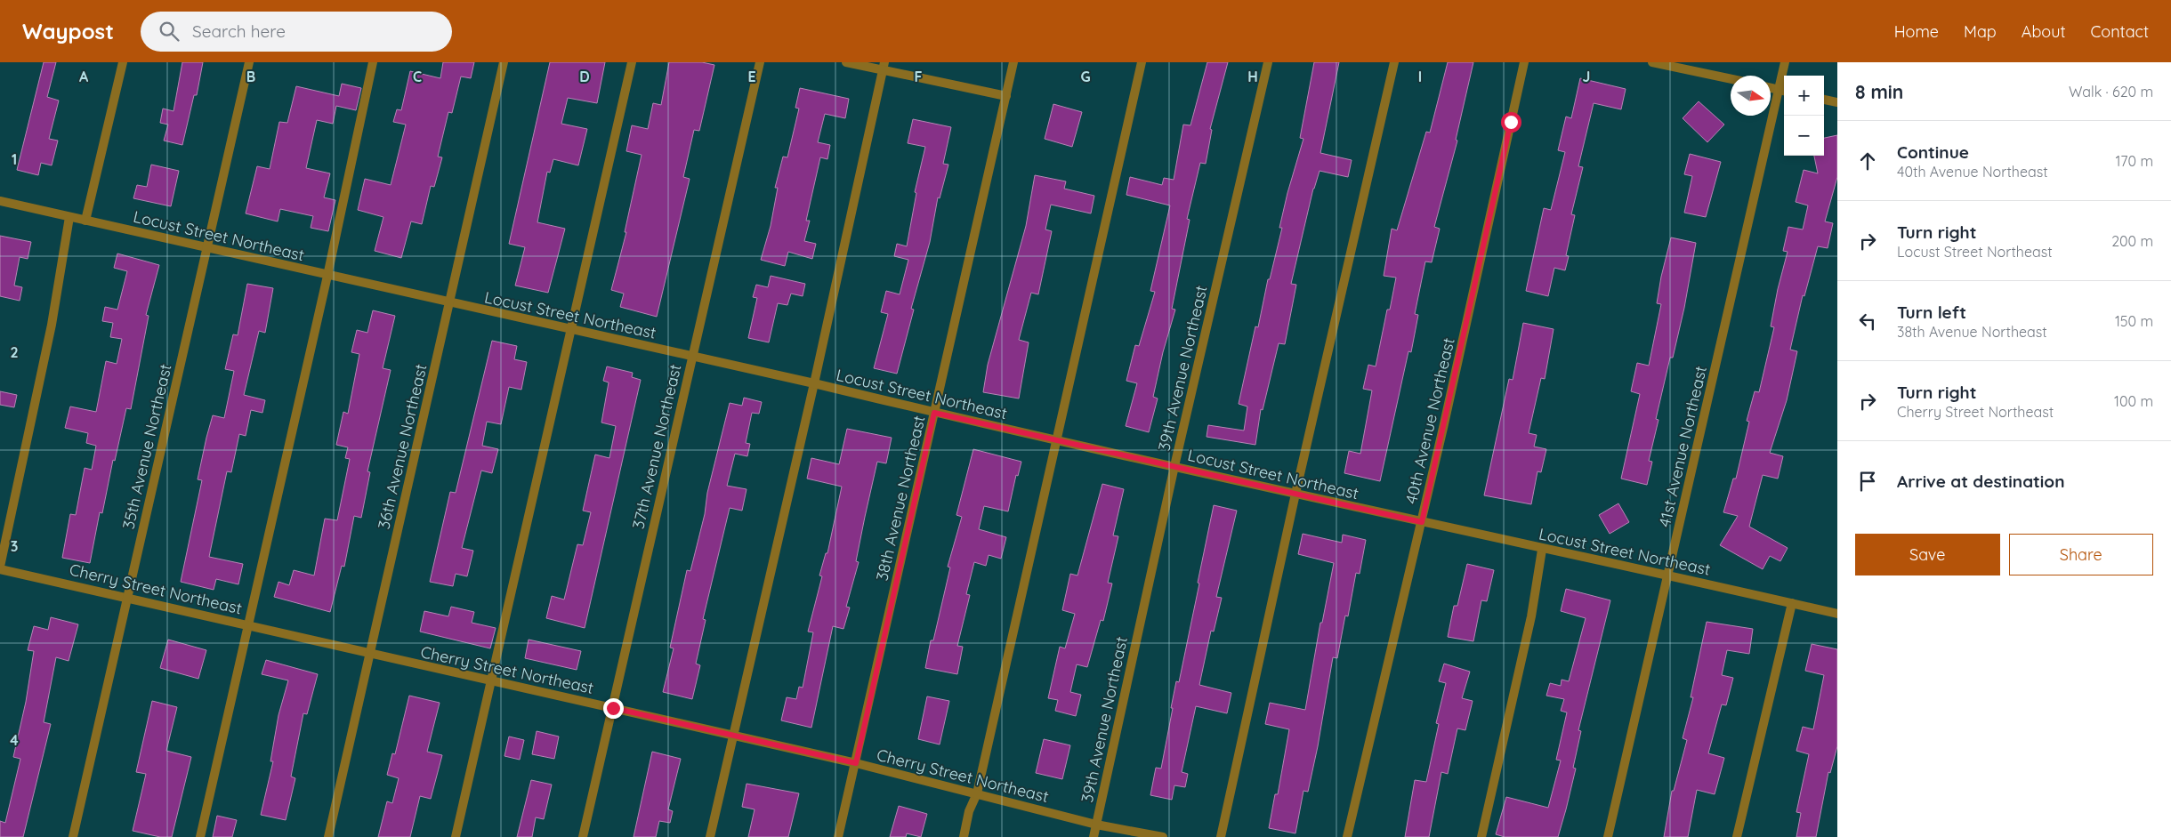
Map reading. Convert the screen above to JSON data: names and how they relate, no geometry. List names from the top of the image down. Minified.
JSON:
{"streets":{"street":["Locust Street Northeast","39th Avenue Northeast","40th Avenue Northeast","35th Avenue Northeast","36th Avenue Northeast","37th Avenue Northeast","41st Avenue Northeast","38th Avenue Northeast","Cherry Street Northeast"]},"crossings":[["Locust Street Northeast","39th Avenue Northeast"],["Locust Street Northeast","40th Avenue Northeast"],["Locust Street Northeast","35th Avenue Northeast"],["Locust Street Northeast","36th Avenue Northeast"],["Locust Street Northeast","37th Avenue Northeast"],["Locust Street Northeast","41st Avenue Northeast"],["Locust Street Northeast","38th Avenue Northeast"],["39th Avenue Northeast","Cherry Street Northeast"],["35th Avenue Northeast","Cherry Street Northeast"],["36th Avenue Northeast","Cherry Street Northeast"],["37th Avenue Northeast","Cherry Street Northeast"],["38th Avenue Northeast","Cherry Street Northeast"]],"north":"right","page":{"header":"Waypost","search":"Search here","nav":["Home","Map","About","Contact"],"heading":["8 min","Walk · 620 m"],"map_buttons":["+","−"],"list":[["Continue","40th Avenue Northeast","170 m"],["Turn right","Locust Street Northeast","200 m"],["Turn left","38th Avenue Northeast","150 m"],["Turn right","Cherry Street Northeast","100 m"],"Arrive at destination"],"buttons":["Save","Share"]},"grid":{"columns":["A","B","C","D","E","F","G","H","I","J"],"rows":["1","2","3","4"]}}
